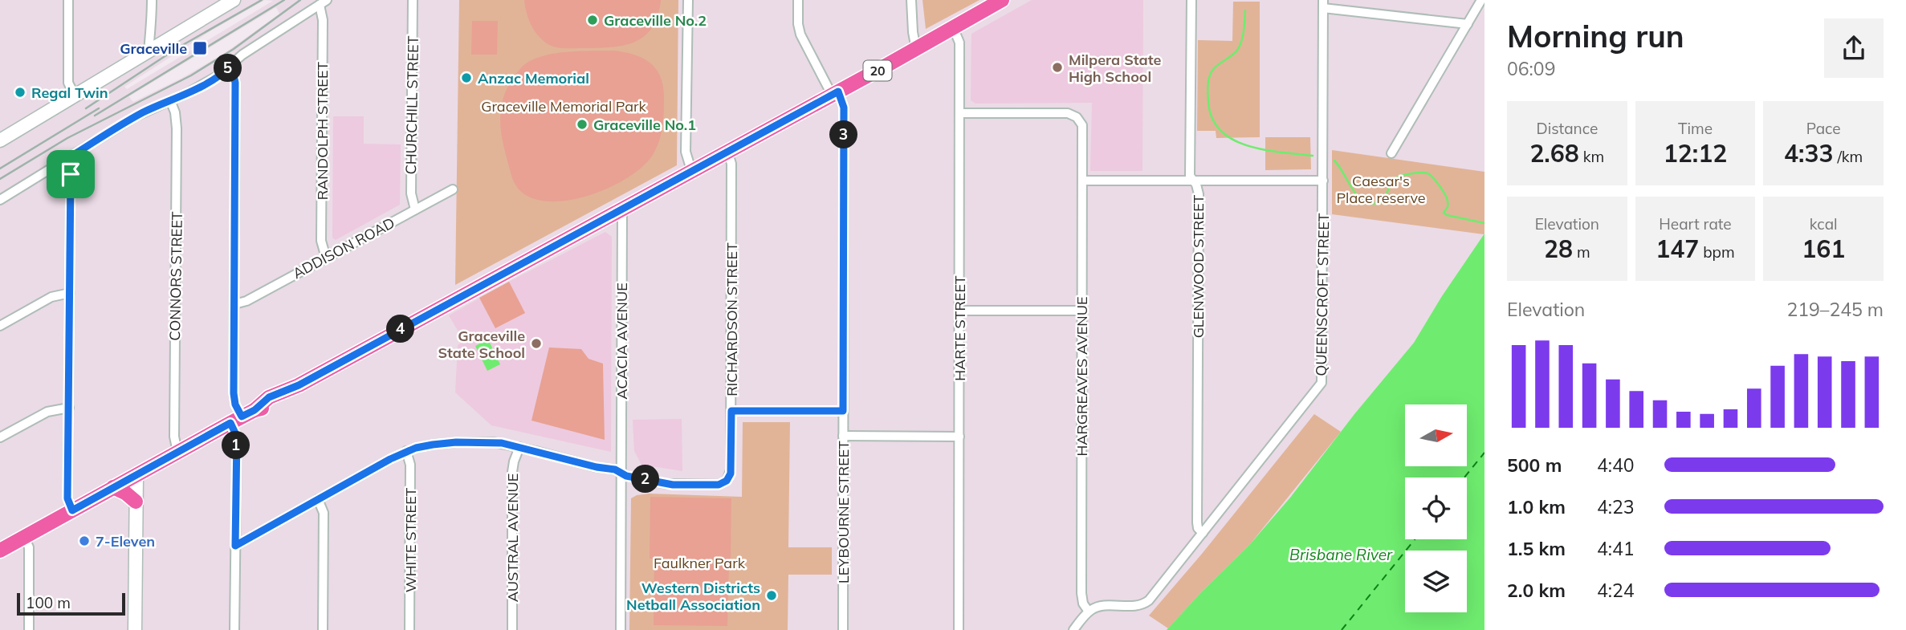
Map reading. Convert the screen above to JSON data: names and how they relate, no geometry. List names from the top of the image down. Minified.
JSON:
{"streets":{"main road":["20"],"street":["CHURCHILL STREET","RANDOLPH STREET","ADDISON ROAD","GLENWOOD STREET","CONNORS STREET","QUEENSCROFT STREET","RICHARDSON STREET","HARTE STREET","ACACIA AVENUE","HARGREAVES AVENUE","LEYBOURNE STREET","AUSTRAL AVENUE","WHITE STREET"]},"crossings":[["20","CONNORS STREET"],["20","RICHARDSON STREET"],["20","HARTE STREET"],["20","ACACIA AVENUE"],["20","LEYBOURNE STREET"],["CHURCHILL STREET","ADDISON ROAD"],["RANDOLPH STREET","ADDISON ROAD"],["GLENWOOD STREET","QUEENSCROFT STREET"],["QUEENSCROFT STREET","HARGREAVES AVENUE"],["RICHARDSON STREET","ACACIA AVENUE"],["HARTE STREET","HARGREAVES AVENUE"]],"water":["Brisbane River"],"parks":["Graceville Memorial Park","Caesar's Place reserve","Faulkner Park"],"places":{"other":["Graceville No.2","Milpera State High School","Anzac Memorial","Regal Twin","Graceville No.1","Graceville State School","7-Eleven","Western Districts Netball Association"],"transit":["Graceville"]},"scale_bar":"100 m","north":"right","page":{"heading":["Morning run","06:09"],"pins":["5","3","4","1","2"],"stats":[["Distance","2.68 km"],["Time","12:12"],["Pace","4:33 /km"],["Elevation","28 m"],["Heart rate","147 bpm"],["kcal","161"]],"chart":["Elevation","219–245 m"],"list":[{"name":"500 m","note":"4:40"},{"name":"1.0 km","note":"4:23"},{"name":"1.5 km","note":"4:41"},{"name":"2.0 km","note":"4:24"}],"scale":"100 m"}}
